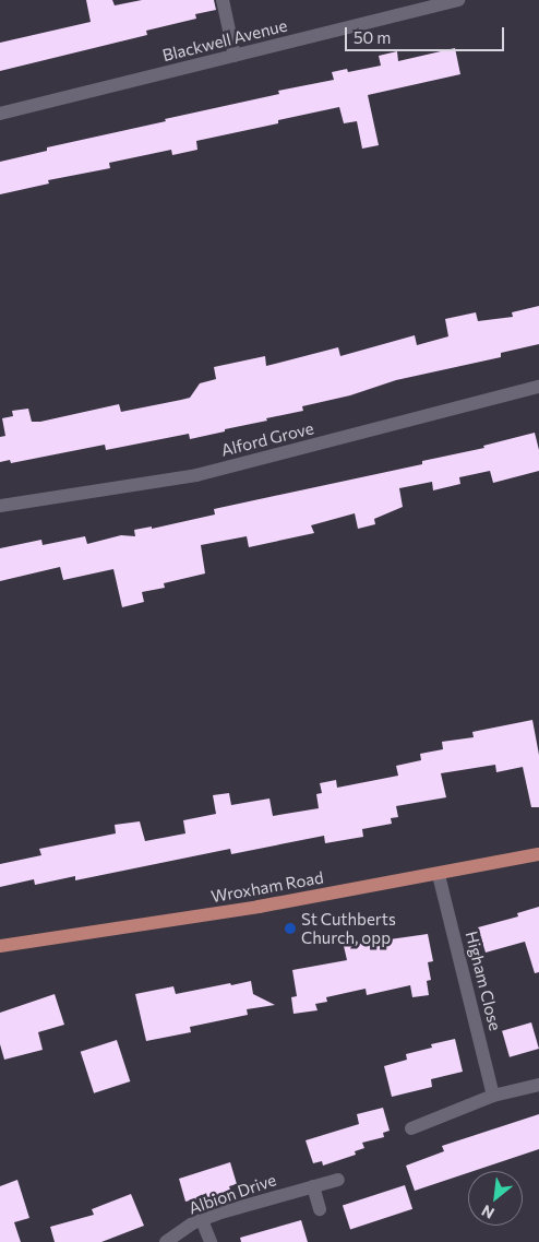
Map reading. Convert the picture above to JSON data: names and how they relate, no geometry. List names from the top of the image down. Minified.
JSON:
{"streets":{"main road":["Wroxham Road"],"street":["Blackwell Avenue","Alford Grove","Higham Close","Albion Drive"]},"crossings":[["Wroxham Road","Higham Close"]],"places":["St Cuthberts Church, opp"],"scale_bar":"50 m","north":"bottom left"}
